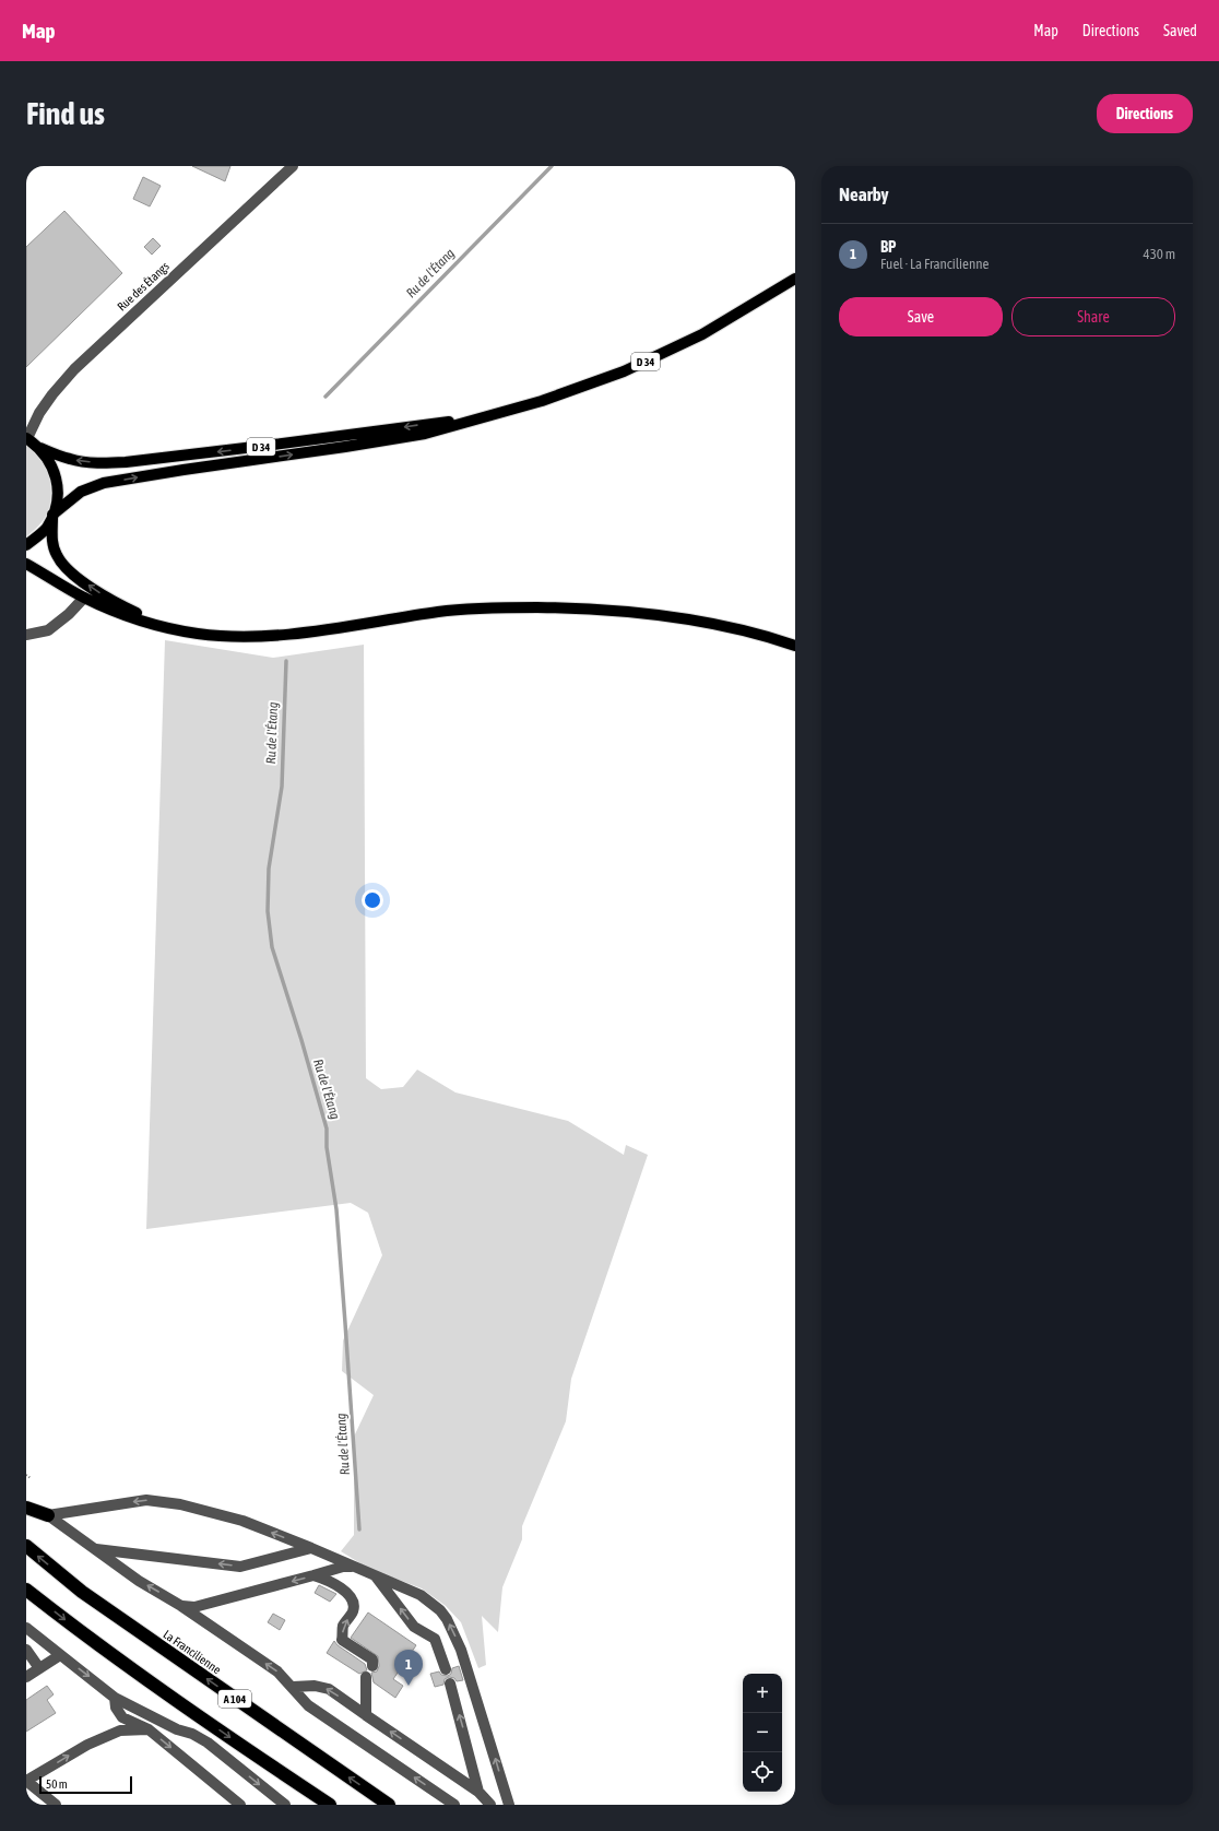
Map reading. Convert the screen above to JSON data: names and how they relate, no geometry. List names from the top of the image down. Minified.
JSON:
{"streets":{"highway":["La Francilienne","A 104"],"main road":["D 34"],"street":["Rue des Étangs"]},"water":["Ru de l'Étang"],"scale_bar":"50 m","page":{"header":"Map","nav":["Map","Directions","Saved"],"buttons":["Directions",["Save","Share"]],"title":"Find us","heading":"Nearby","list":[{"mark":"1","name":"BP","note":"Fuel · La Francilienne","value":"430 m"}],"pins":"1","map_buttons":["+","−"],"scale":"50 m"}}
